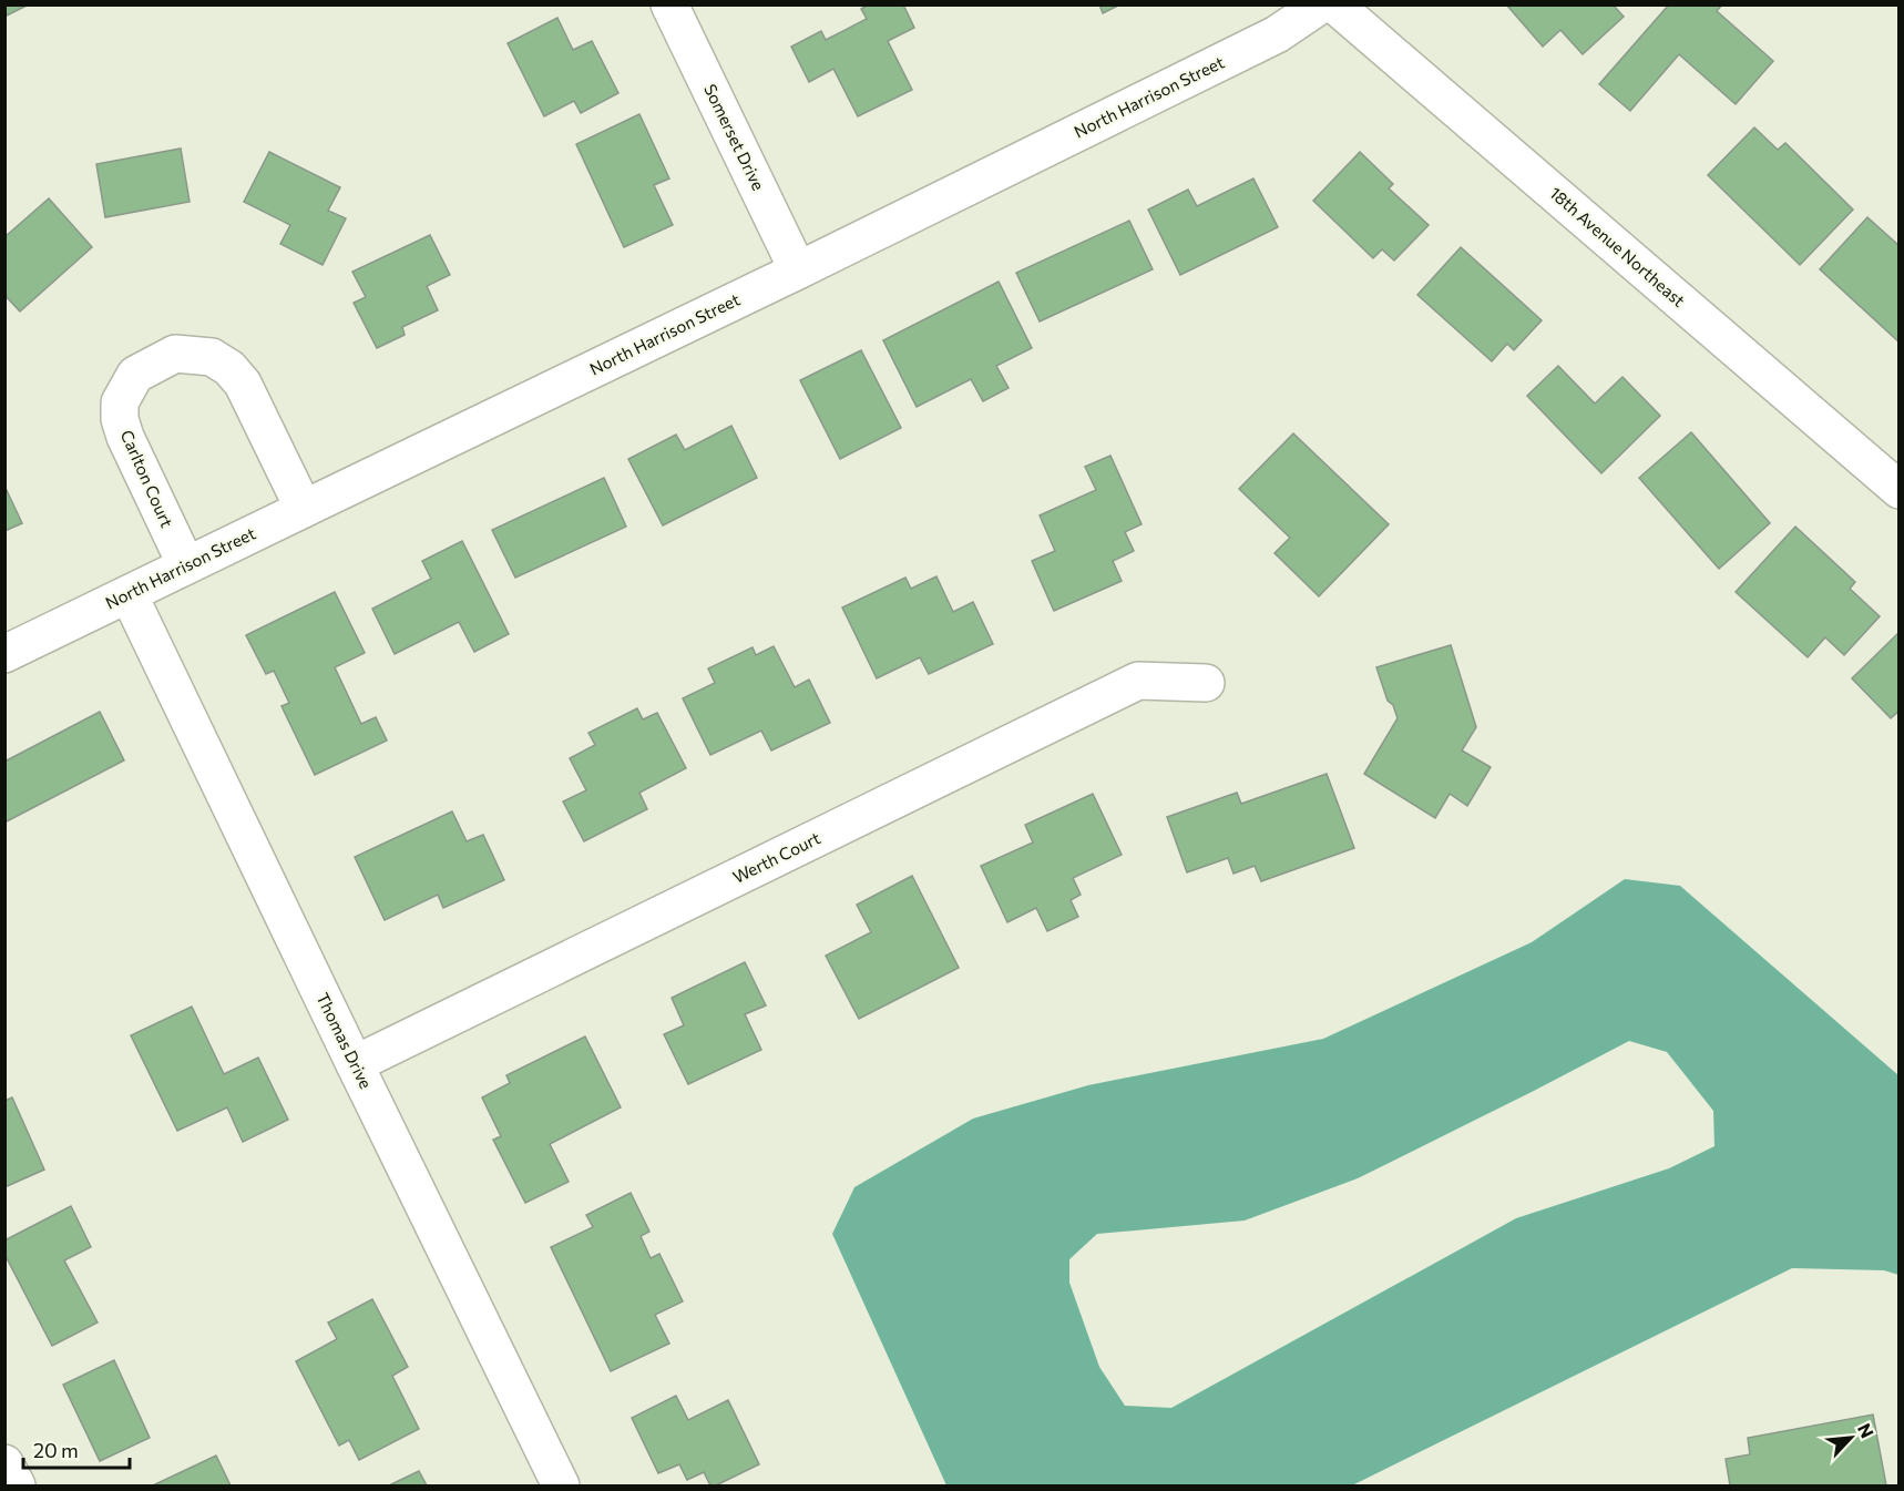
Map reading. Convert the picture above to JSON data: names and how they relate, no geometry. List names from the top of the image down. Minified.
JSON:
{"streets":{"street":["North Harrison Street","Somerset Drive","18th Avenue Northeast","Carlton Court","Werth Court","Thomas Drive"]},"crossings":[["North Harrison Street","Somerset Drive"],["North Harrison Street","Carlton Court"],["North Harrison Street","Thomas Drive"],["Werth Court","Thomas Drive"]],"scale_bar":"20 m","north":"top right"}
